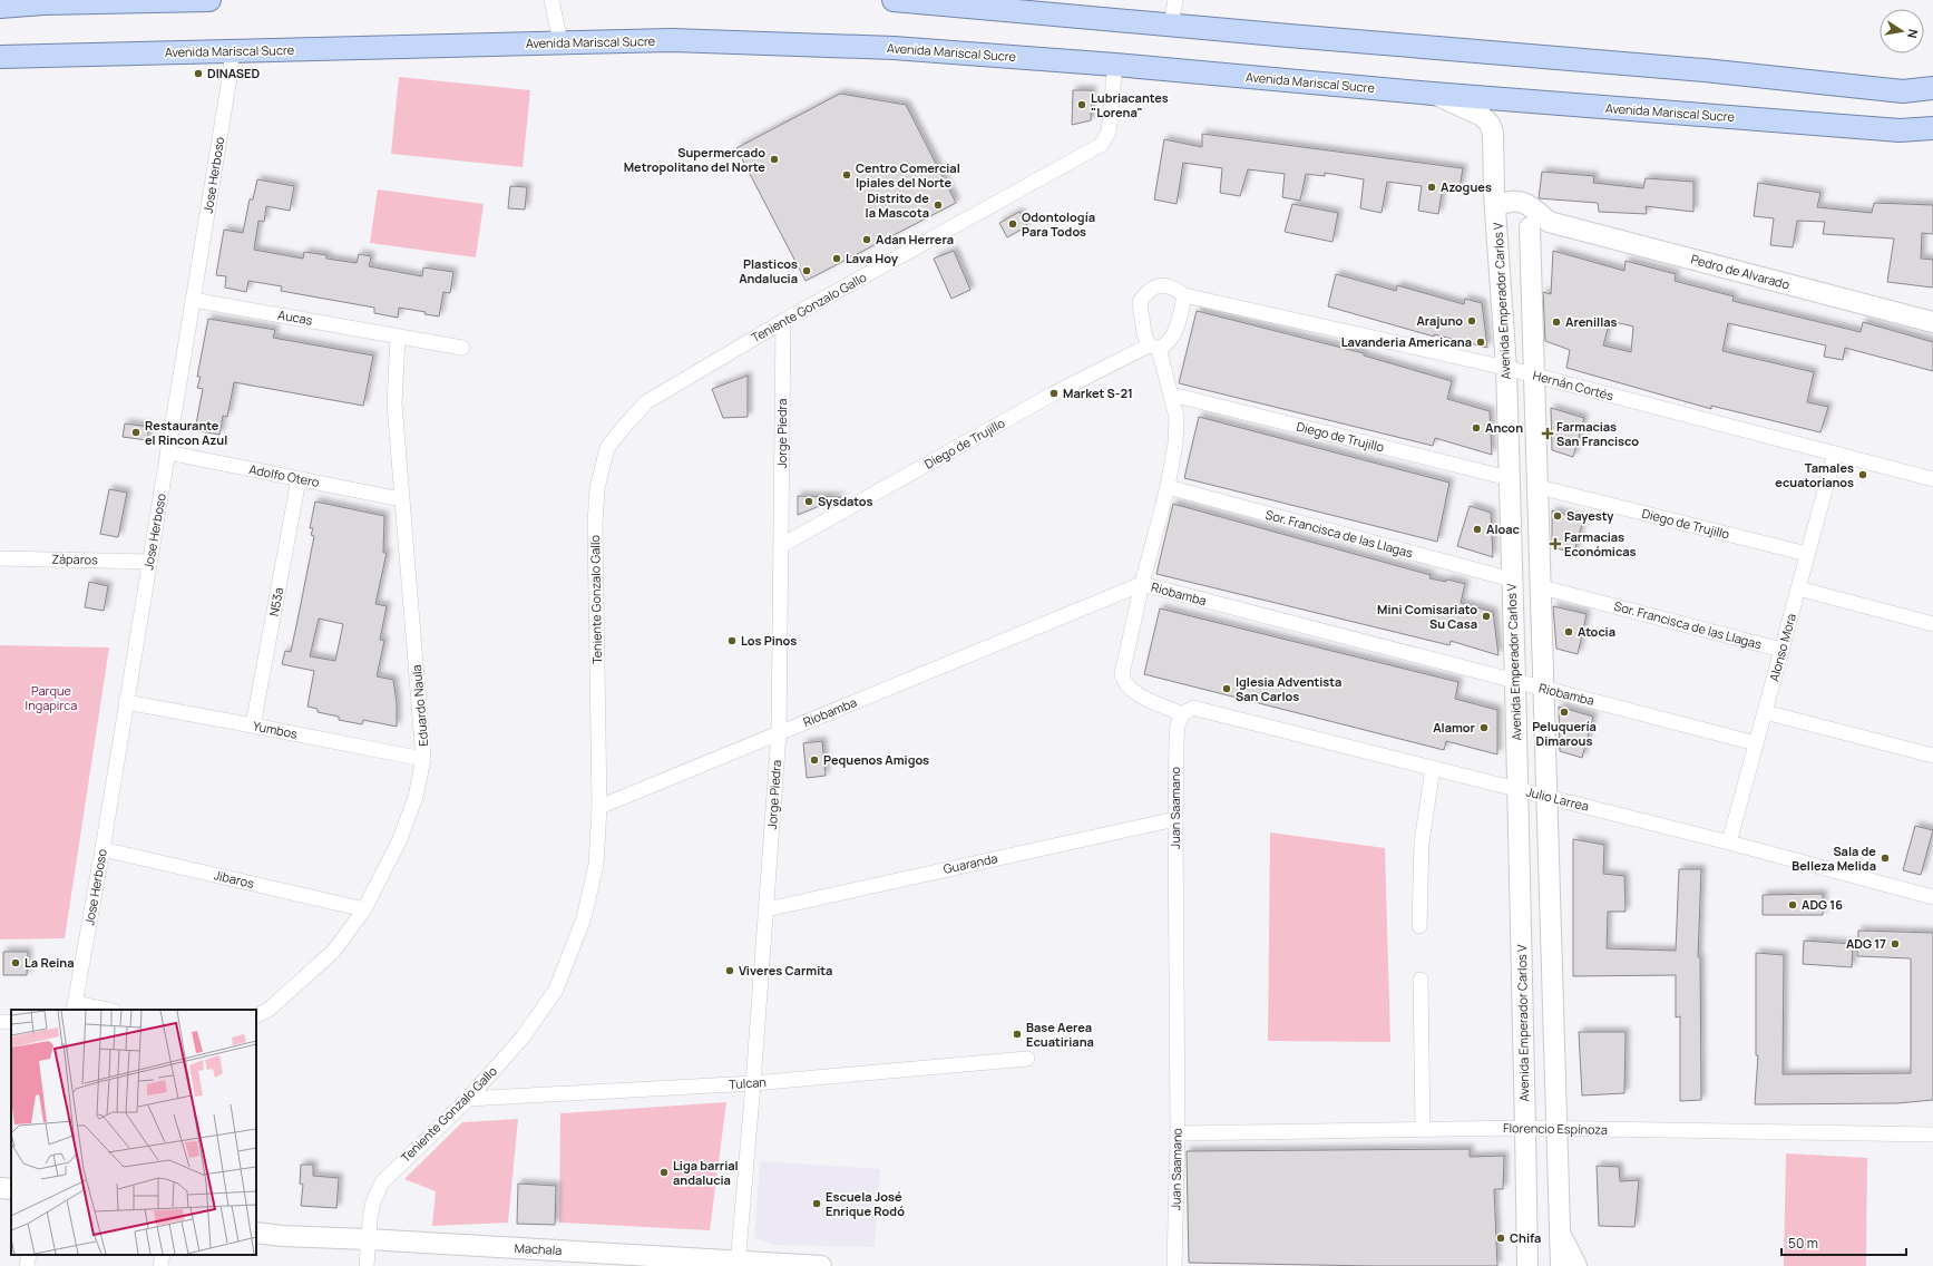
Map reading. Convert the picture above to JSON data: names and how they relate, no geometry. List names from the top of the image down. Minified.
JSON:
{"streets":{"main road":["Avenida Mariscal Sucre","Pedro de Alvarado","Avenida Emperador Carlos V","Machala"],"street":["Jose Herboso","Teniente Gonzalo Gallo","Aucas","Hernán Cortés","Jorge Piedra","Diego de Trujillo","Adolfo Otero","Sor. Francisca de las Llagas","Záparos","Riobamba","N53a","Alonso Mora","Eduardo Naula","Yumbos","Julio Larrea","Juan Saamano","Guaranda","Jibaros","Tulcan","Florencio Espinoza"]},"crossings":[["Avenida Mariscal Sucre","Jose Herboso"],["Avenida Mariscal Sucre","Avenida Emperador Carlos V"],["Avenida Mariscal Sucre","Teniente Gonzalo Gallo"],["Jose Herboso","Aucas"],["Jose Herboso","Adolfo Otero"],["Jose Herboso","Záparos"],["Jose Herboso","Yumbos"],["Jose Herboso","Jibaros"],["Pedro de Alvarado","Avenida Emperador Carlos V"],["Avenida Emperador Carlos V","Hernán Cortés"],["Avenida Emperador Carlos V","Diego de Trujillo"],["Avenida Emperador Carlos V","Sor. Francisca de las Llagas"],["Avenida Emperador Carlos V","Riobamba"],["Avenida Emperador Carlos V","Julio Larrea"],["Avenida Emperador Carlos V","Florencio Espinoza"],["Teniente Gonzalo Gallo","Jorge Piedra"],["Teniente Gonzalo Gallo","Riobamba"],["Teniente Gonzalo Gallo","Tulcan"],["Teniente Gonzalo Gallo","Machala"],["Aucas","Eduardo Naula"],["Hernán Cortés","Diego de Trujillo"],["Hernán Cortés","Alonso Mora"],["Jorge Piedra","Diego de Trujillo"],["Jorge Piedra","Riobamba"],["Jorge Piedra","Guaranda"],["Jorge Piedra","Tulcan"],["Jorge Piedra","Machala"],["Diego de Trujillo","Alonso Mora"],["Adolfo Otero","N53a"],["Adolfo Otero","Eduardo Naula"],["Sor. Francisca de las Llagas","Alonso Mora"],["Riobamba","Alonso Mora"],["N53a","Yumbos"],["Alonso Mora","Julio Larrea"],["Eduardo Naula","Yumbos"],["Eduardo Naula","Jibaros"],["Julio Larrea","Juan Saamano"],["Juan Saamano","Guaranda"],["Juan Saamano","Florencio Espinoza"]],"parks":["Parque Ingapirca"],"places":{"other":["DINASED","Lubriacantes \"Lorena\"","Supermercado Metropolitano del Norte","Centro Comercial Ipiales del Norte","Azogues","Distrito de la Mascota","Odontología Para Todos","Adan Herrera","Lava Hoy","Plasticos Andalucia","Arajuno","Arenillas","Lavanderia Americana","Market S-21","Ancon","Restaurante el Rincon Azul","Tamales ecuatorianos","Sysdatos","Sayesty","Aloac","Mini Comisariato Su Casa","Atocia","Los Pinos","Iglesia Adventista San Carlos","Peluquería Dimarous","Alamor","Pequenos Amigos","Sala de Belleza Melida","ADG 16","ADG 17","La Reina","Viveres Carmita","Base Aerea Ecuatiriana","Liga barrial andalucia","Escuela José Enrique Rodó","Chifa"],"health":["Farmacias San Francisco","Farmacias Económicas"]},"scale_bar":"50 m","north":"right"}
